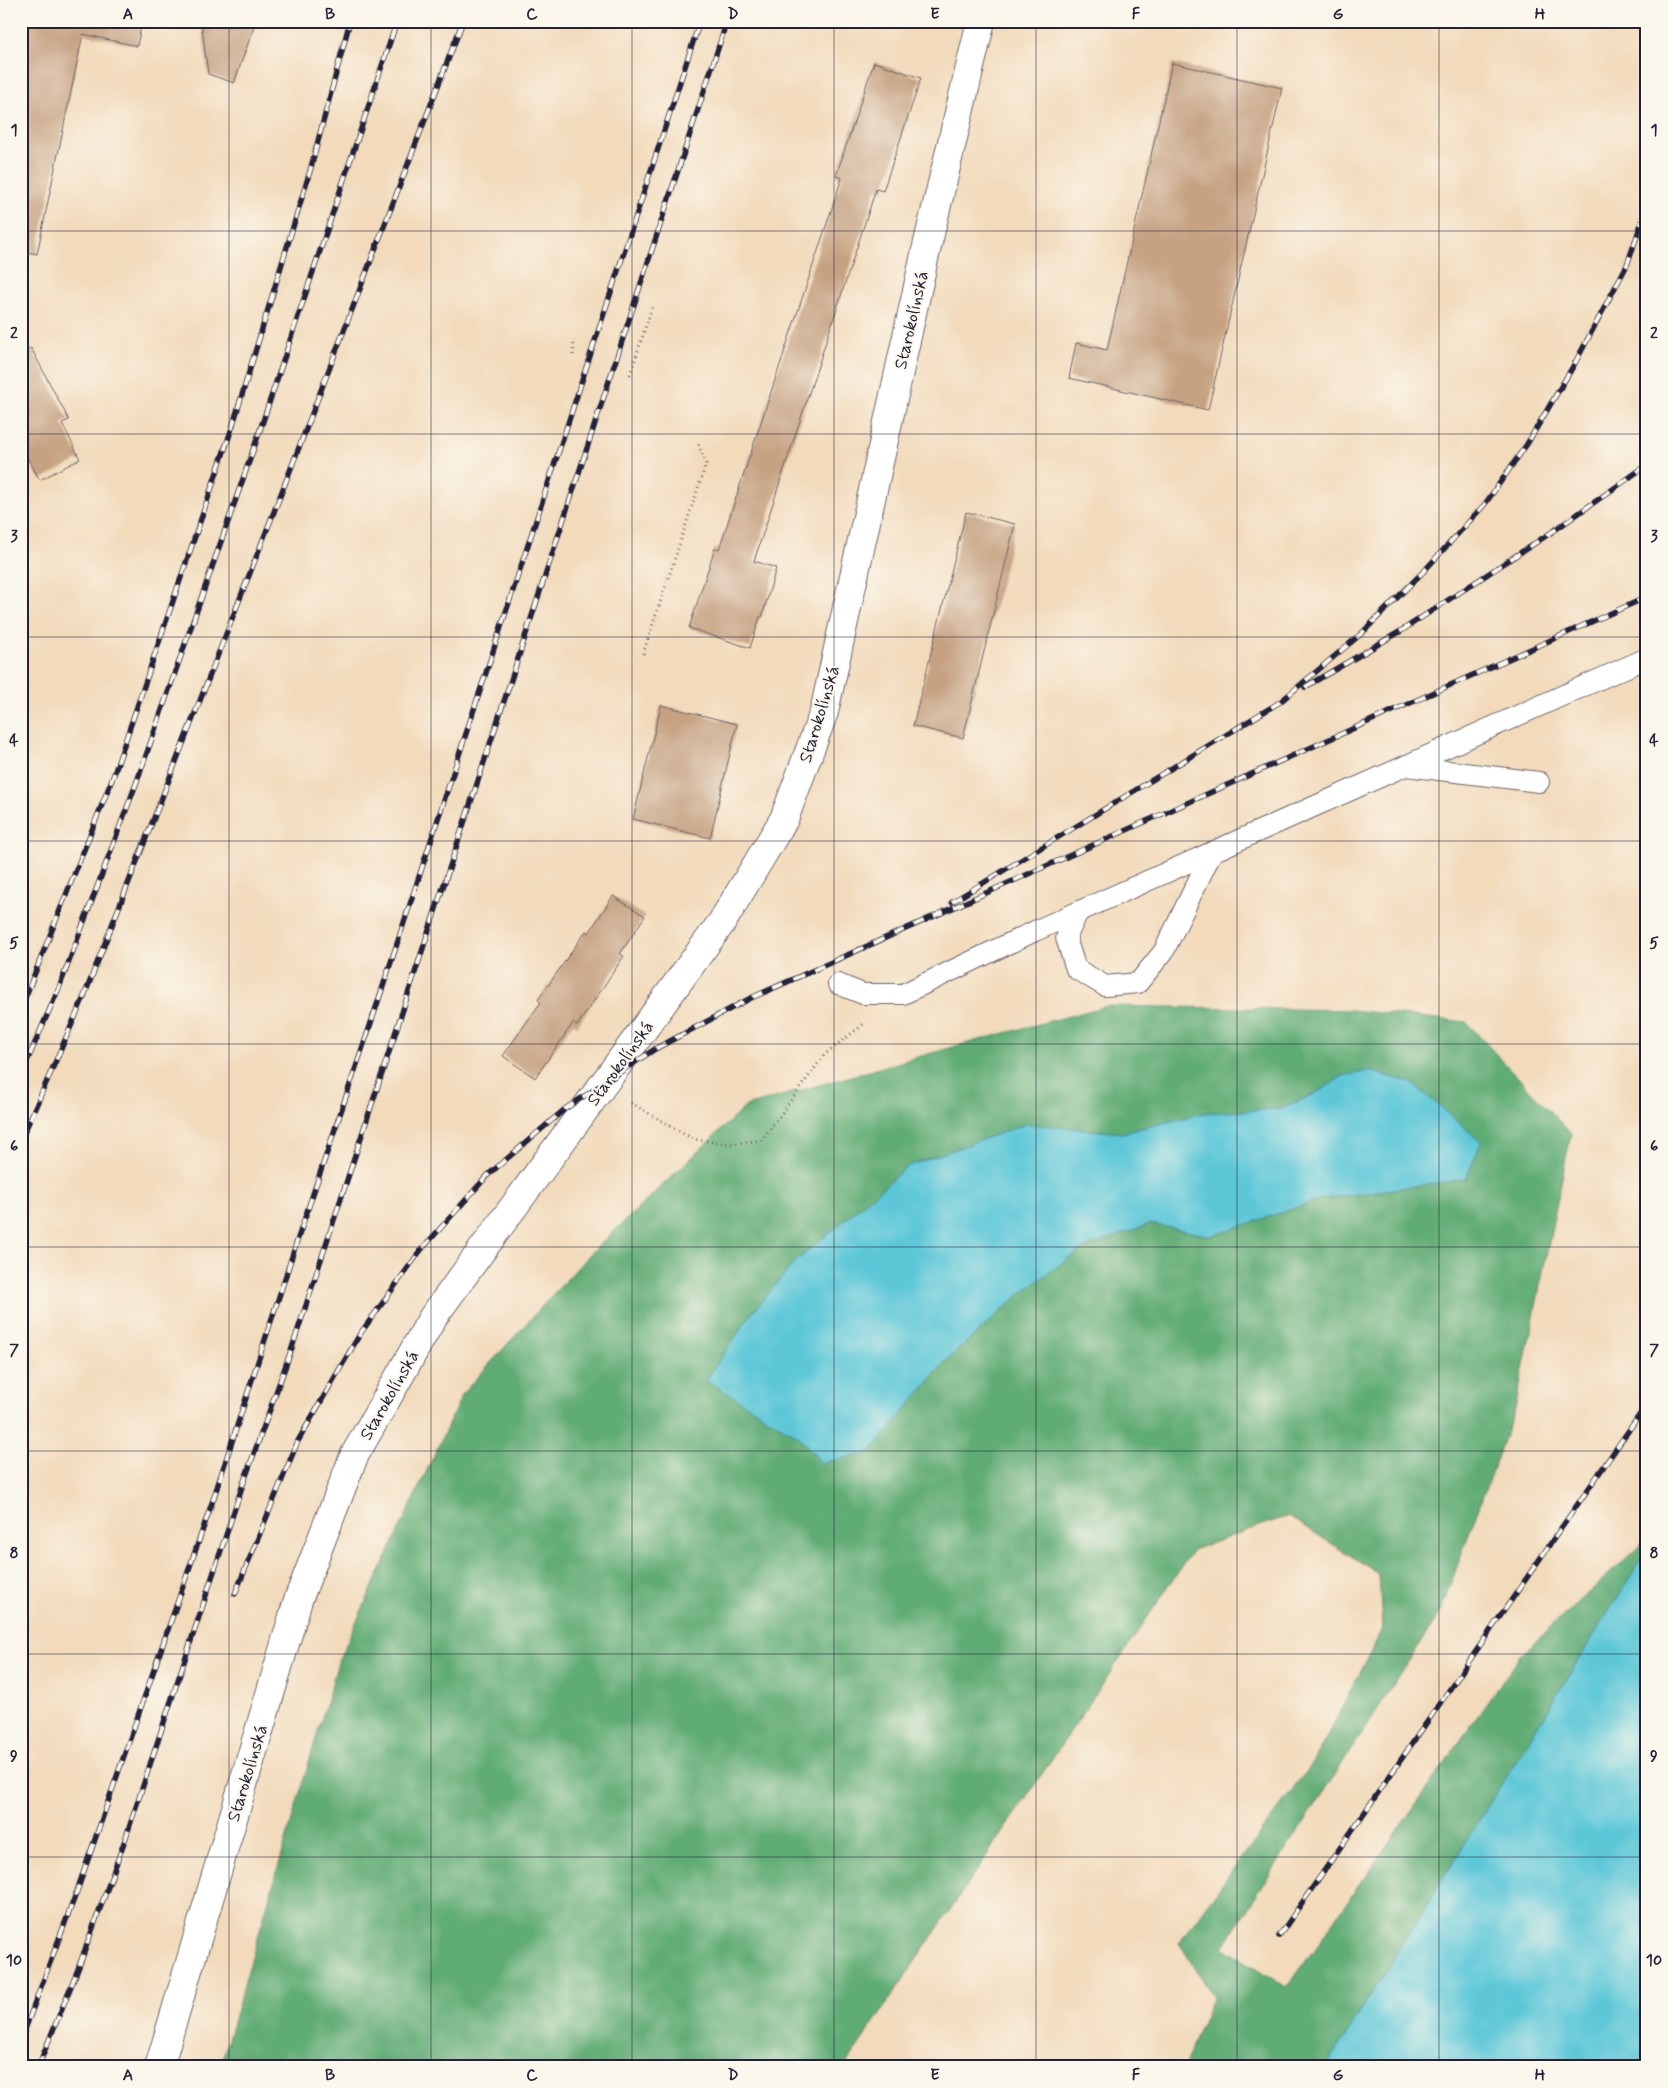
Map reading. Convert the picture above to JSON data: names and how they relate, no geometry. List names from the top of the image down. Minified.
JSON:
{"streets":{"street":["Starokolínská"]},"grid":{"columns":["A","B","C","D","E","F","G","H"],"rows":["1","2","3","4","5","6","7","8","9","10"]}}
